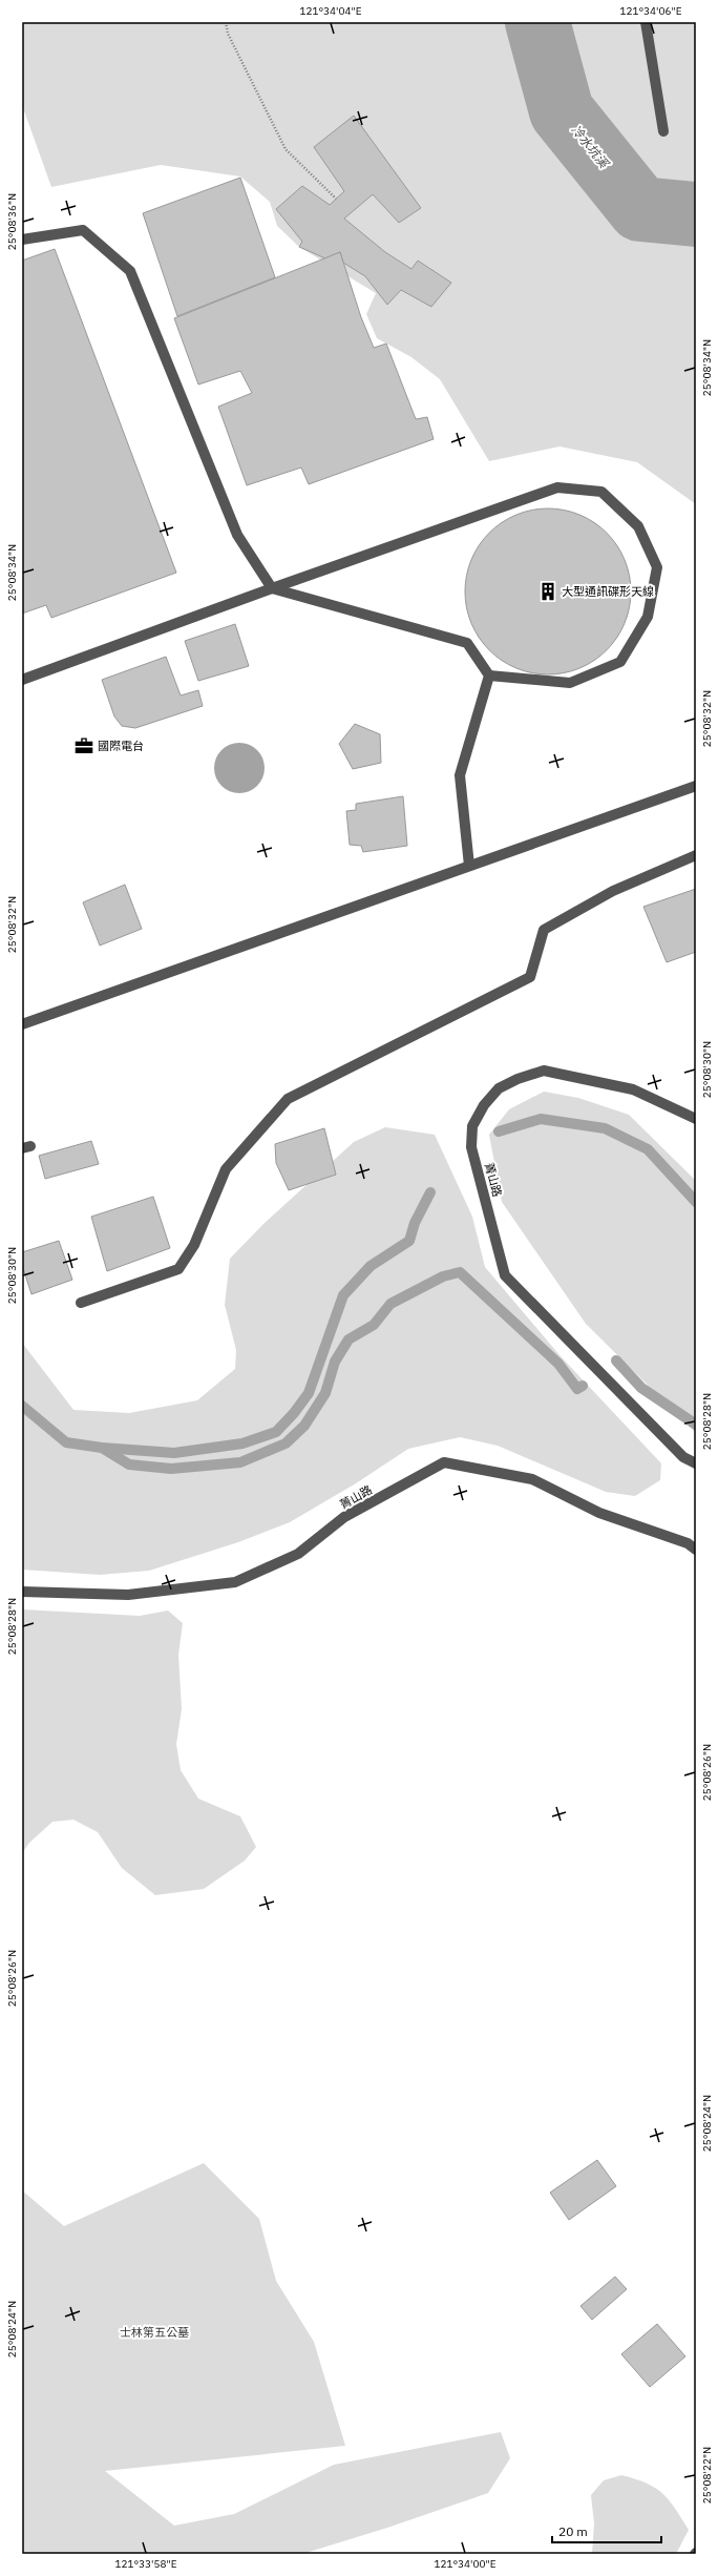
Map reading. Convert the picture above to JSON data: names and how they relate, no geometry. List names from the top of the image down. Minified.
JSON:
{"streets":{"street":["菁山路"]},"water":["冷水坑溪"],"parks":["士林第五公墓"],"places":{"building":["大型通訊碟形天線"],"office":["國際電台"]},"scale_bar":"20 m","coordinates":["121°34'04\"E","121°34'06\"E","25°08'36\"N","25°08'34\"N","25°08'32\"N","25°08'30\"N","25°08'28\"N","25°08'26\"N","25°08'24\"N","25°08'22\"N","121°33'58\"E","121°34'00\"E"]}
